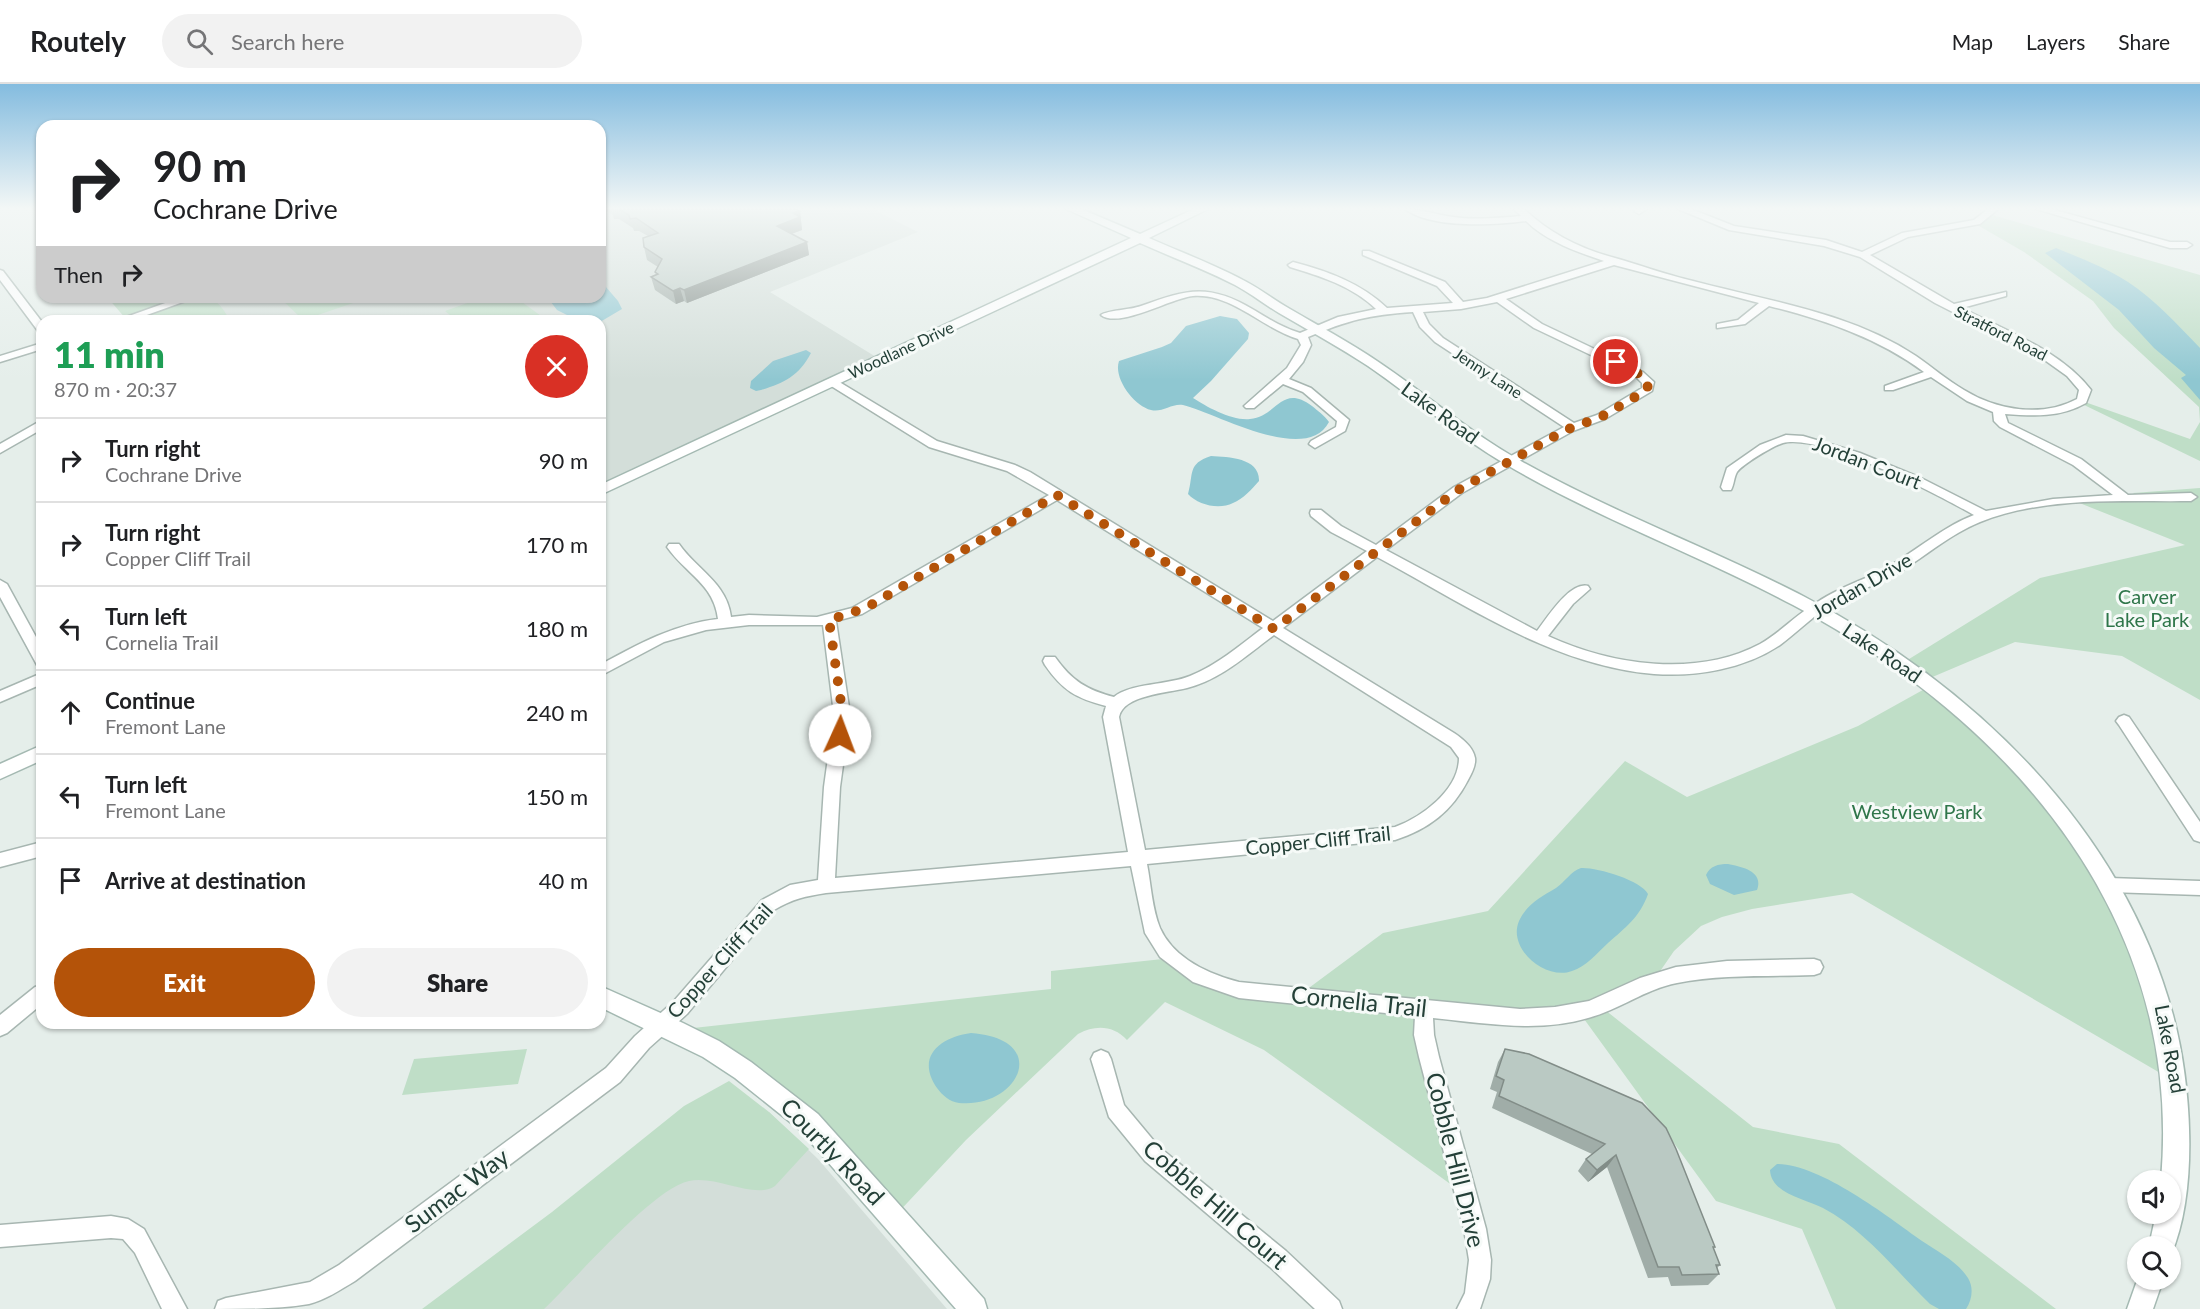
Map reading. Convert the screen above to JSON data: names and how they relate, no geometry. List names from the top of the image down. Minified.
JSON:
{"streets":{"street":["Stratford Road","Woodlane Drive","Jenny Lane","Lake Road","Jordan Court","Jordan Drive","Copper Cliff Trail","Cornelia Trail","Courtly Road","Cobble Hill Drive","Sumac Way","Cobble Hill Court"]},"crossings":[["Woodlane Drive","Copper Cliff Trail"],["Lake Road","Jordan Drive"],["Jordan Court","Jordan Drive"],["Copper Cliff Trail","Cornelia Trail"],["Copper Cliff Trail","Courtly Road"],["Copper Cliff Trail","Sumac Way"],["Cornelia Trail","Cobble Hill Drive"],["Courtly Road","Sumac Way"]],"parks":["Carver Lake Park","Westview Park"],"page":{"header":"Routely","search":"Search here","nav":["Map","Layers","Share"],"turn":["90 m","Cochrane Drive"],"then":"Then","heading":["11 min","870 m · 20:37"],"list":[{"name":"Turn right","note":"Cochrane Drive","value":"90 m"},{"name":"Turn right","note":"Copper Cliff Trail","value":"170 m"},{"name":"Turn left","note":"Cornelia Trail","value":"180 m"},{"name":"Continue","note":"Fremont Lane","value":"240 m"},{"name":"Turn left","note":"Fremont Lane","value":"150 m"},{"name":"Arrive at destination","value":"40 m"}],"buttons":["Exit","Share"]}}
